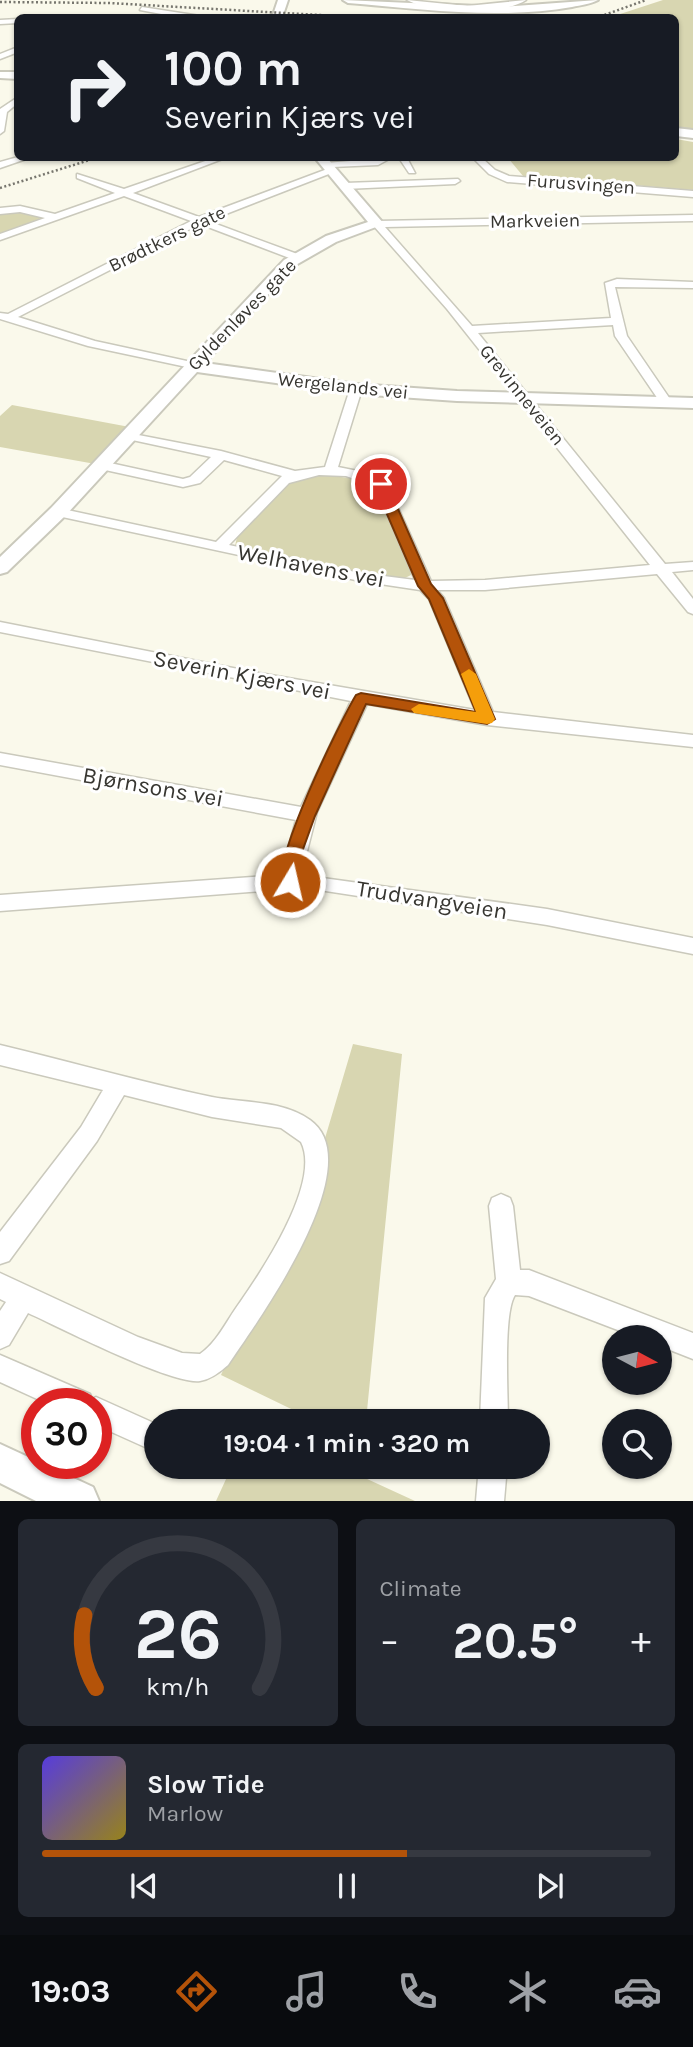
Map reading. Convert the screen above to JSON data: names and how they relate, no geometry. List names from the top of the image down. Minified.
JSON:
{"streets":{"main road":["Gyldenløves gate","Wergelands vei","Grevinneveien"],"street":["Furusvingen","Markveien","Brødtkers gate","Welhavens vei","Severin Kjærs vei","Bjørnsons vei","Trudvangveien"]},"crossings":[["Markveien","Gyldenløves gate"],["Markveien","Grevinneveien"],["Brødtkers gate","Wergelands vei"],["Brødtkers gate","Grevinneveien"],["Gyldenløves gate","Wergelands vei"],["Gyldenløves gate","Grevinneveien"],["Gyldenløves gate","Welhavens vei"],["Wergelands vei","Grevinneveien"],["Grevinneveien","Welhavens vei"]],"north":"right","page":{"turn":["100 m","Severin Kjærs vei"],"limit":"30","trip":"19:04 · 1 min · 320 m","tile":"Climate","heat":["−","20.5°","+"],"song":["Slow Tide","Marlow"],"tabs":"19:03","gauge":["26","km/h"]}}
